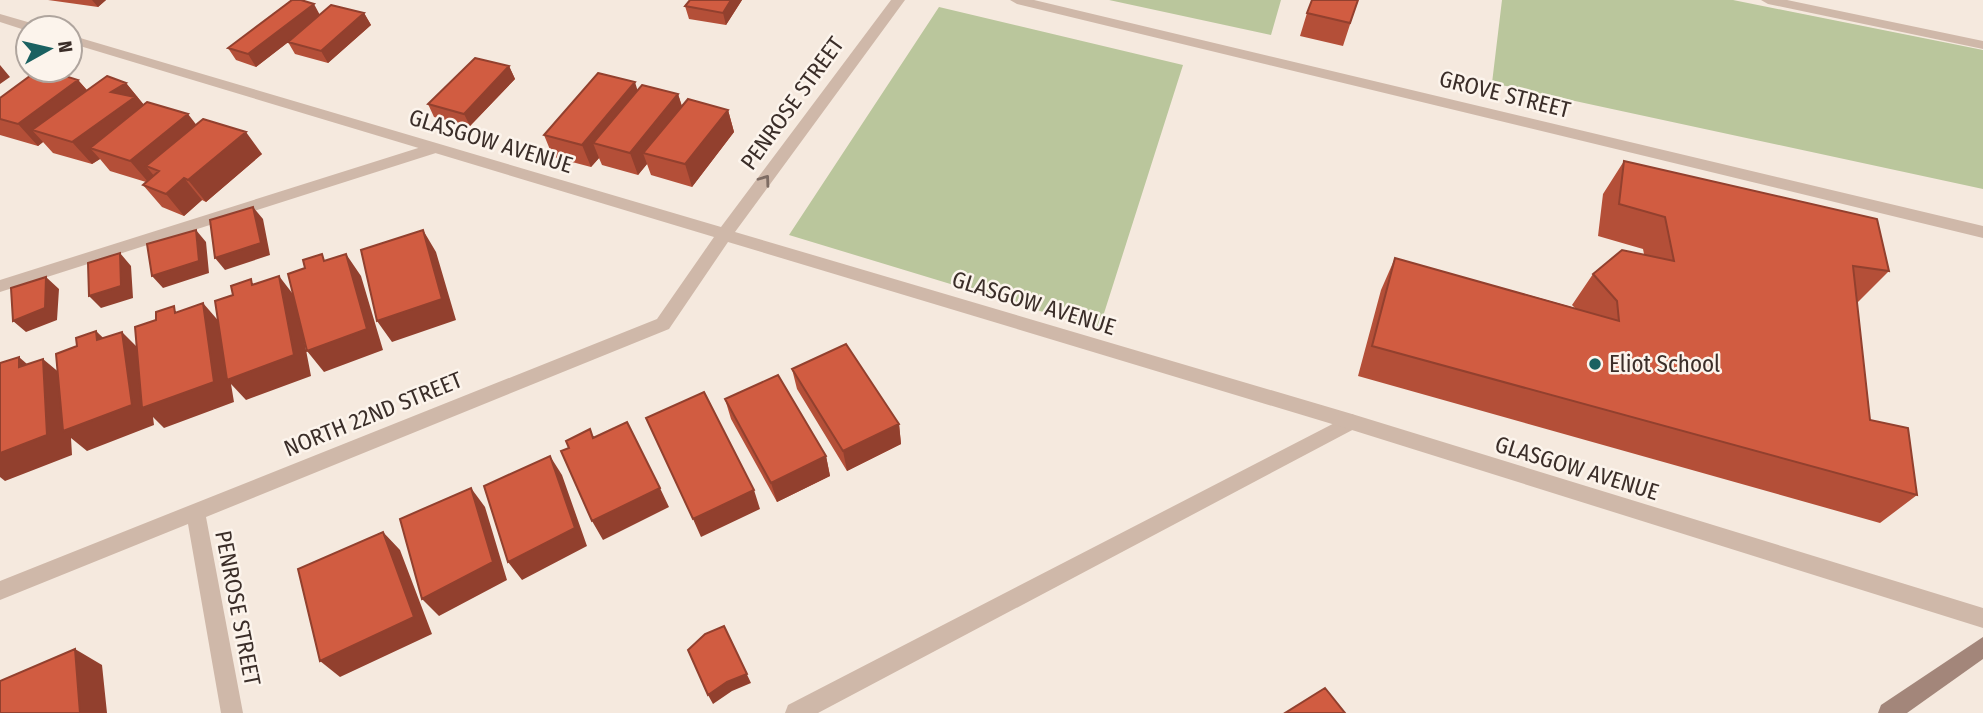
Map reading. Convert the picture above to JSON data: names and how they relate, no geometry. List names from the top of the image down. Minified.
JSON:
{"streets":{"street":["GROVE STREET","PENROSE STREET","GLASGOW AVENUE","NORTH 22ND STREET"]},"crossings":[["PENROSE STREET","GLASGOW AVENUE"],["PENROSE STREET","NORTH 22ND STREET"],["GLASGOW AVENUE","NORTH 22ND STREET"]],"one_way":["PENROSE STREET"],"places":["Eliot School"],"north":"right"}
